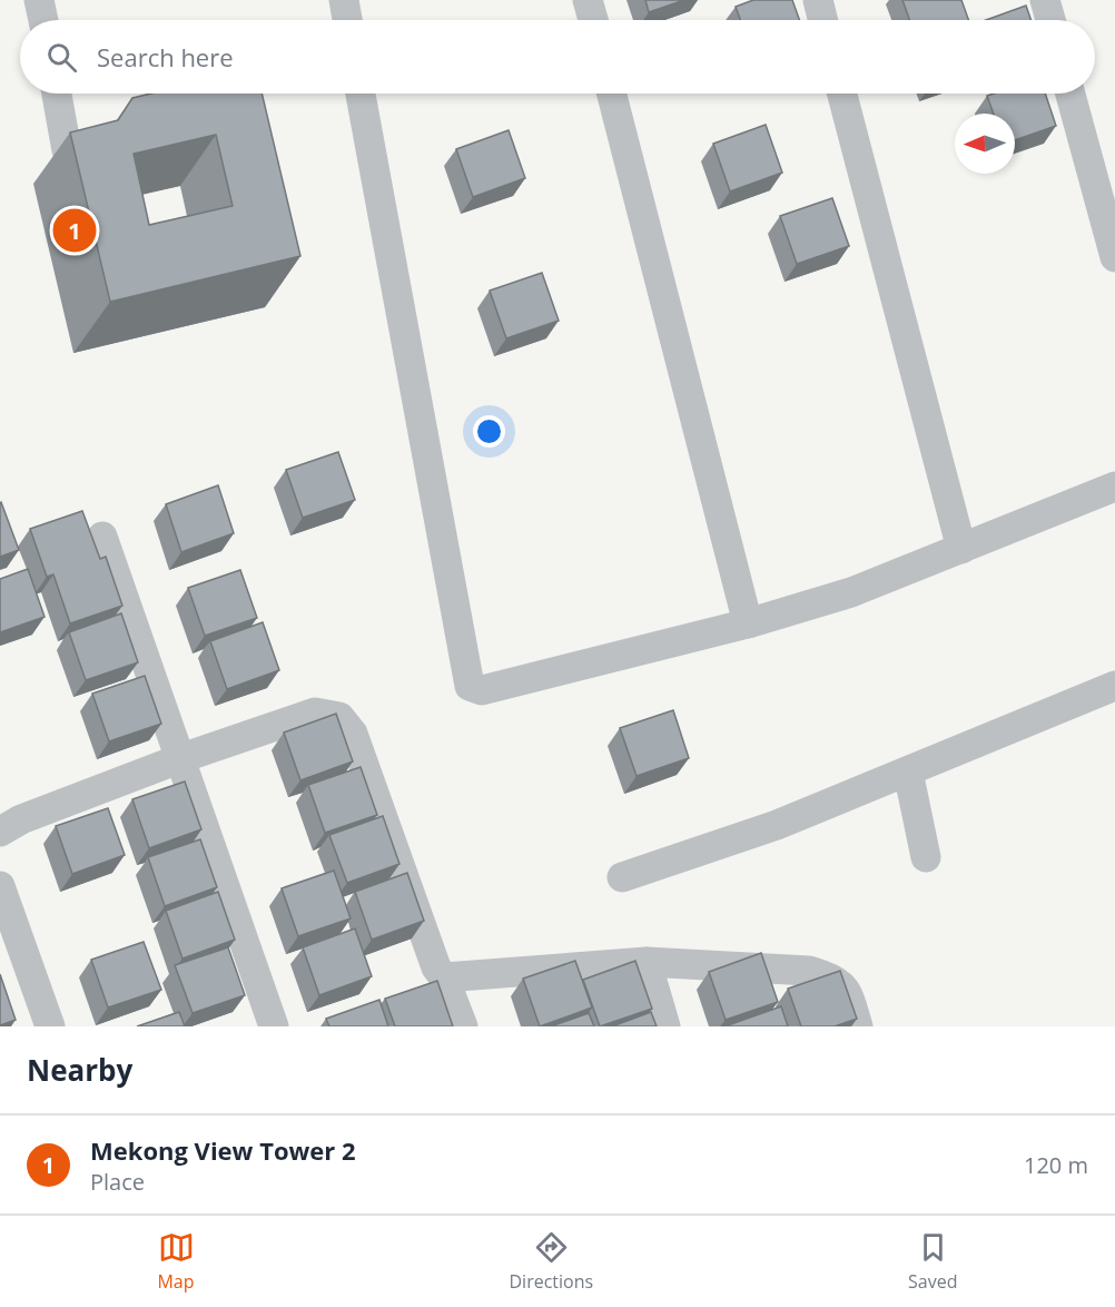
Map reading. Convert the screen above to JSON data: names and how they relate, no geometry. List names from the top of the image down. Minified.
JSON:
{"north":"left","page":{"search":"Search here","pins":"1","heading":"Nearby","list":[{"mark":"1","name":"Mekong View Tower 2","note":"Place","value":"120 m"}],"nav":["Map","Directions","Saved"]}}
